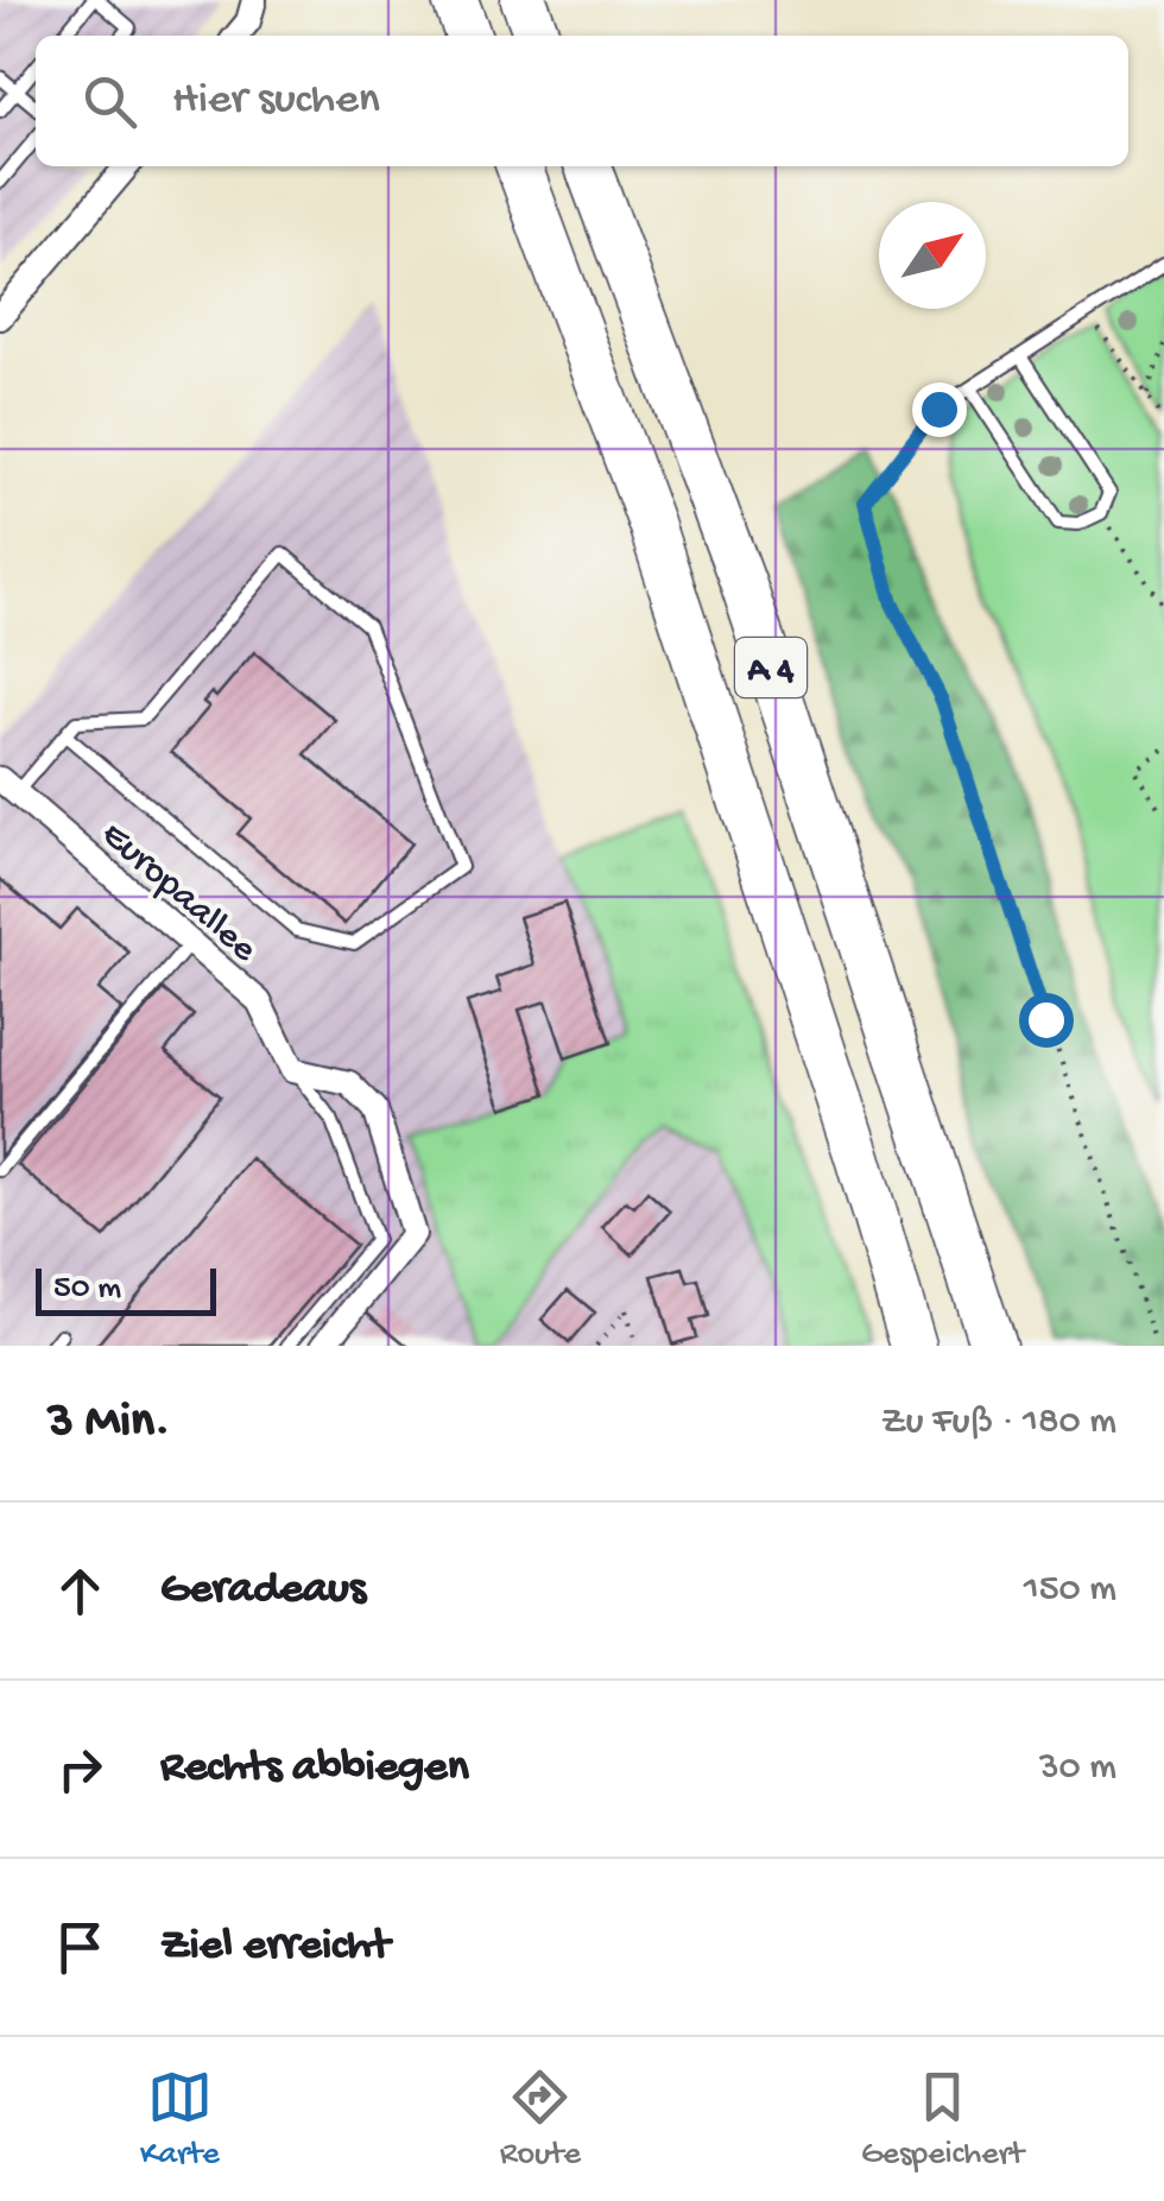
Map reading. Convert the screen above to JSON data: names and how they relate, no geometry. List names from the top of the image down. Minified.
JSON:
{"streets":{"highway":["A 4"],"street":["Europaallee"]},"scale_bar":"50 m","north":"top right","page":{"search":"Hier suchen","scale":"50 m","heading":["3 Min.","Zu Fuß · 180 m"],"list":[["Geradeaus","150 m"],["Rechts abbiegen","30 m"],"Ziel erreicht"],"nav":["Karte","Route","Gespeichert"]}}
